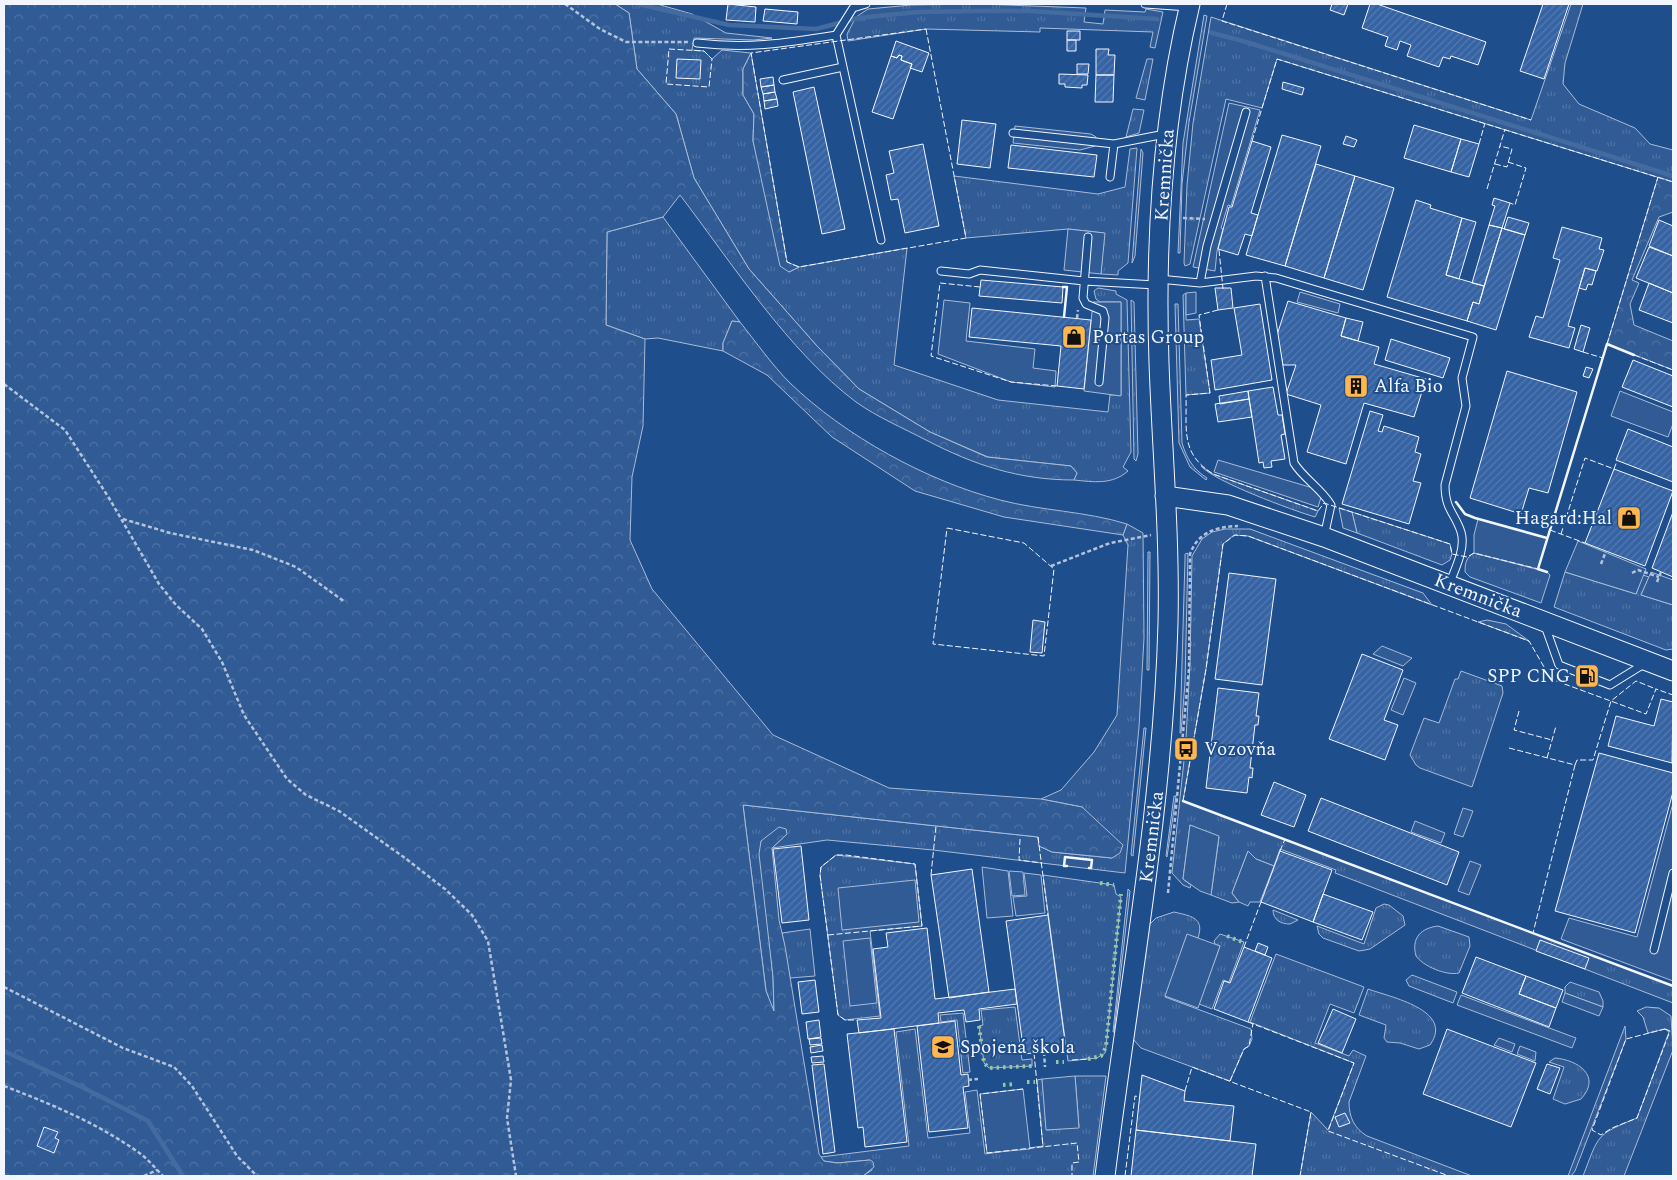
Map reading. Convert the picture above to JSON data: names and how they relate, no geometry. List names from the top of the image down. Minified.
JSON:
{"streets":{"main road":["Kremnička"]},"places":{"shop":["Portas Group","Hagard:Hal"],"building":["Alfa Bio"],"fuel station":["SPP CNG"],"bus stop":["Vozovňa"],"school or university":["Spojená škola"]}}
